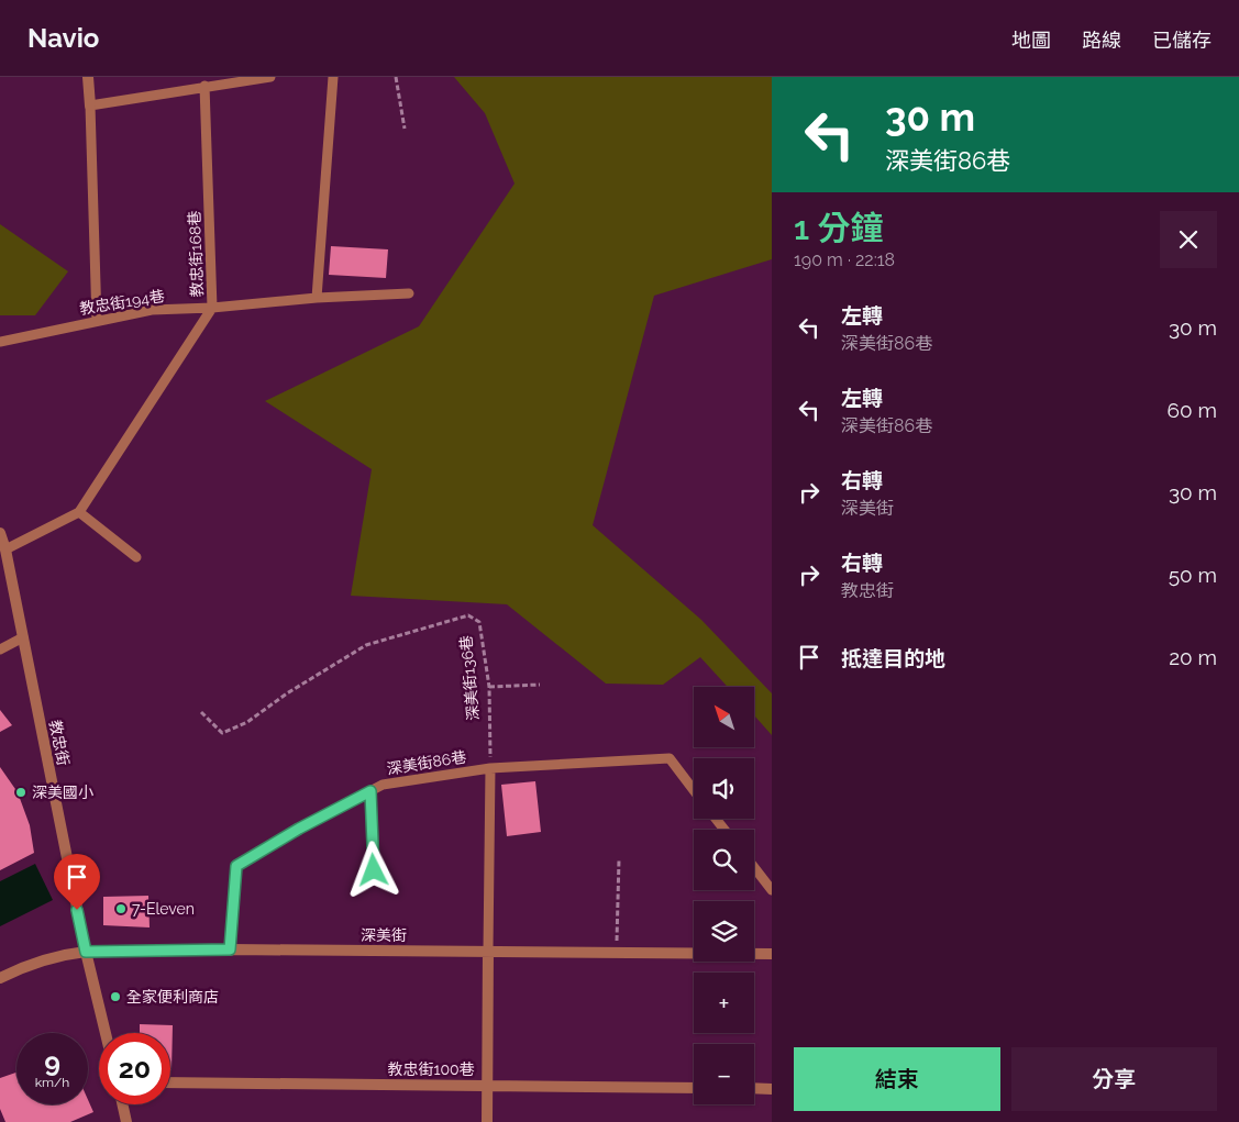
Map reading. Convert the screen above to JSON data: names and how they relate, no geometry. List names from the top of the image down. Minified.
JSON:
{"streets":{"street":["教忠街","深美街","教忠街100巷"],"lane":["教忠街168巷","教忠街194巷","深美街86巷"],"path":["深美街136巷"]},"crossings":[["教忠街168巷","教忠街194巷"],["深美街136巷","深美街86巷"],["教忠街","深美街"],["深美街86巷","深美街"]],"places":["深美國小","7-Eleven","全家便利商店"],"north":"top left","page":{"header":"Navio","nav":["地圖","路線","已儲存"],"turn":["30 m","深美街86巷"],"heading":["1 分鐘","190 m · 22:18"],"list":[{"name":"左轉","note":"深美街86巷","value":"30 m"},{"name":"左轉","note":"深美街86巷","value":"60 m"},{"name":"右轉","note":"深美街","value":"30 m"},{"name":"右轉","note":"教忠街","value":"50 m"},{"name":"抵達目的地","value":"20 m"}],"map_buttons":["+","−"],"speed":"9 km/h","limit":"20","buttons":["結束","分享"]}}
